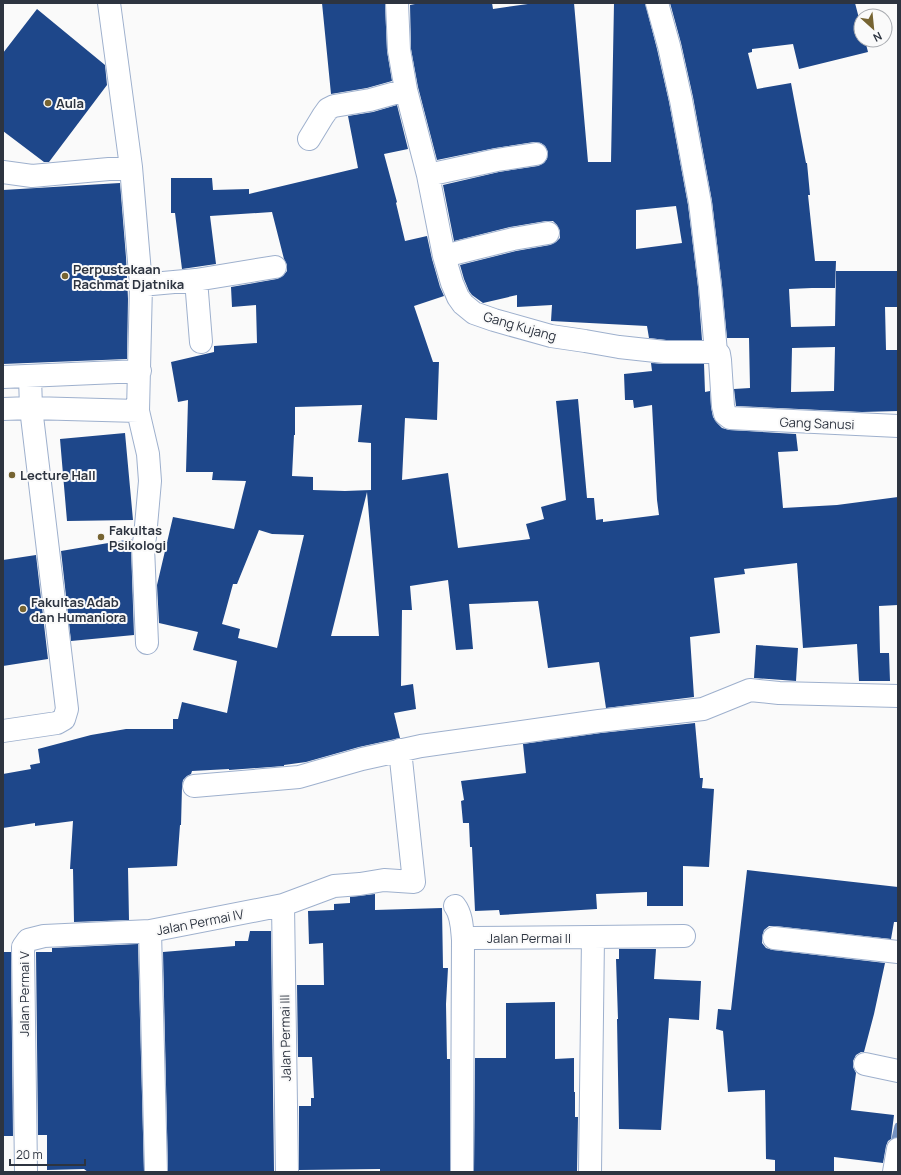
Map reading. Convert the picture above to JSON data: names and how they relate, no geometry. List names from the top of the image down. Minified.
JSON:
{"streets":{"street":["Gang Kujang","Gang Sanusi","Jalan Permai IV","Jalan Permai II","Jalan Permai V","Jalan Permai III"]},"crossings":[["Gang Kujang","Gang Sanusi"],["Jalan Permai IV","Jalan Permai V"],["Jalan Permai IV","Jalan Permai III"]],"places":["Aula","Perpustakaan Rachmat Djatnika","Lecture Hall","Fakultas Psikologi","Fakultas Adab dan Humaniora"],"scale_bar":"20 m","north":"bottom right"}
